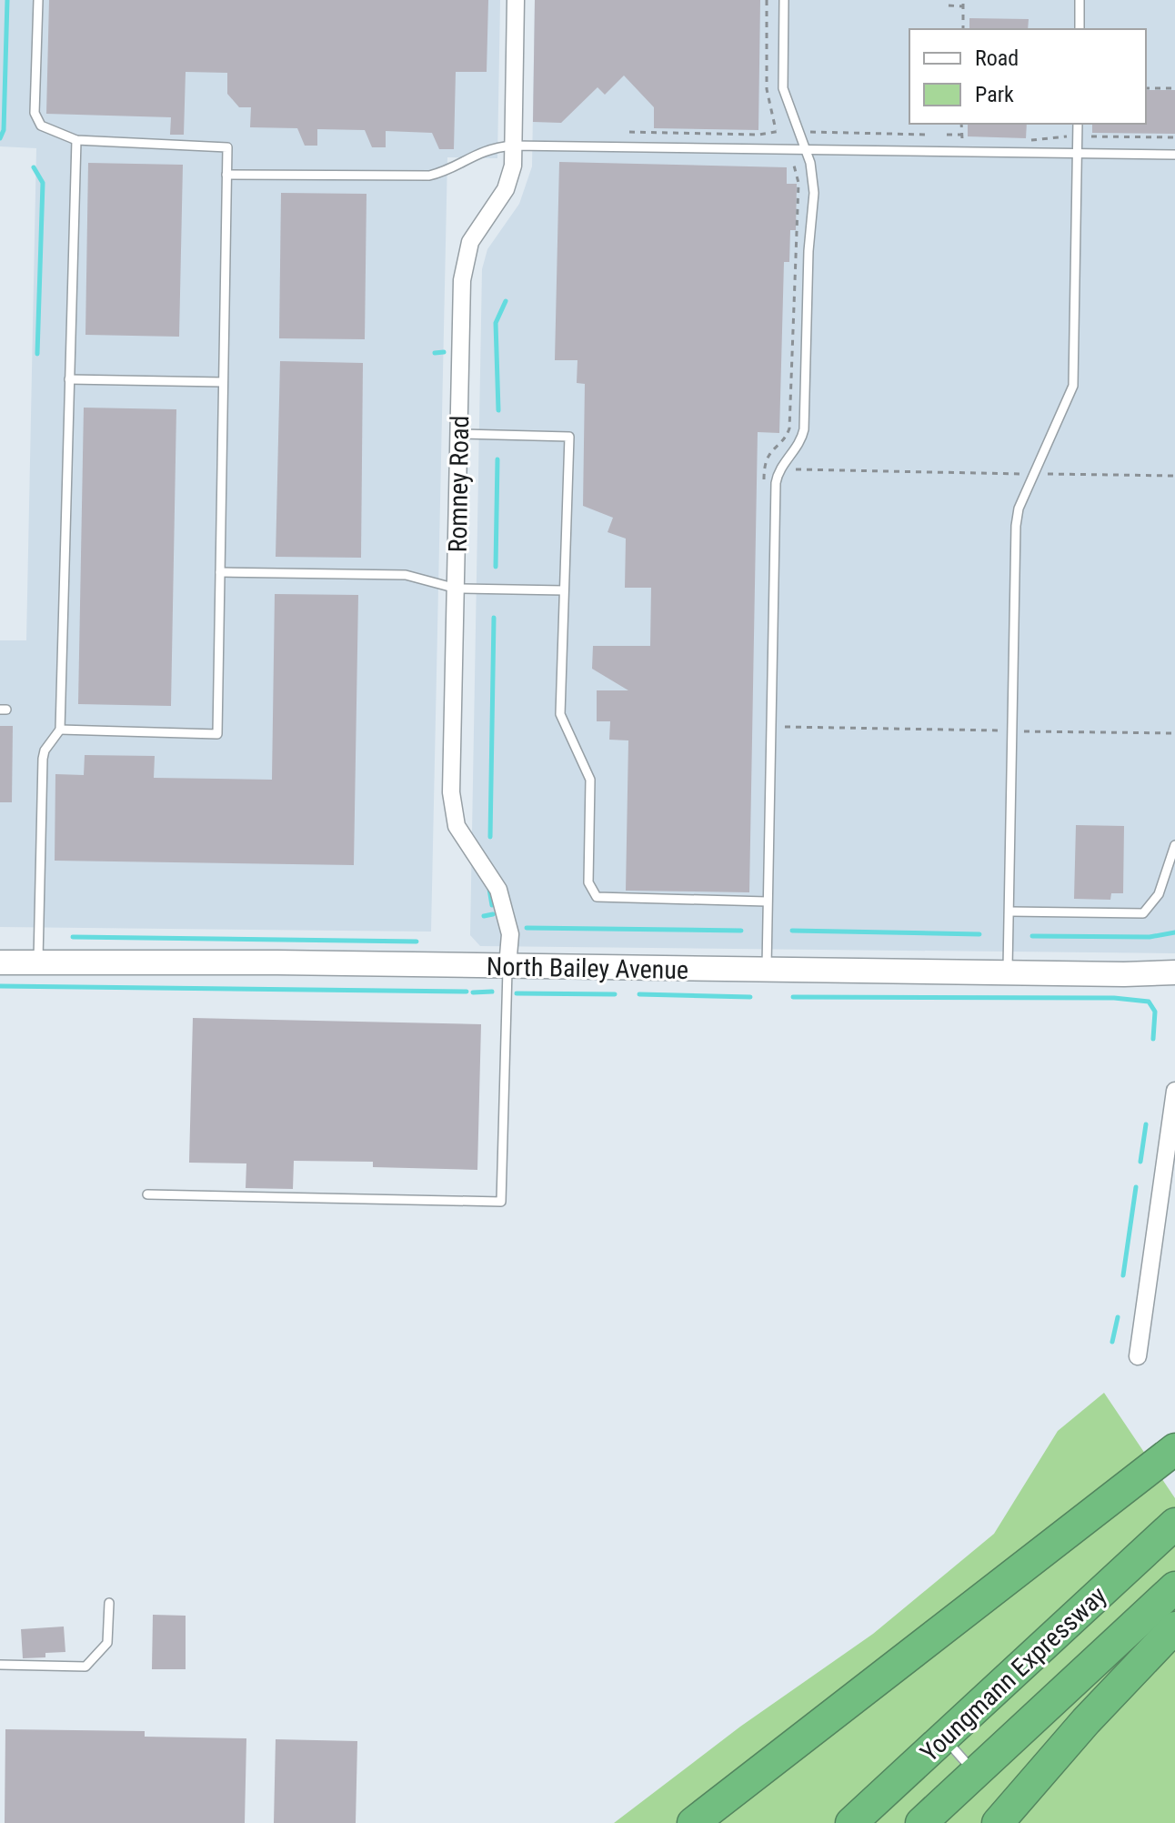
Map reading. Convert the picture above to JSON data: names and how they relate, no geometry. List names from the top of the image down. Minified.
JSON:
{"streets":{"highway":["Youngmann Expressway"],"street":["Romney Road","North Bailey Avenue"]},"crossings":[["Romney Road","North Bailey Avenue"]],"legend":["Road","Park"]}
